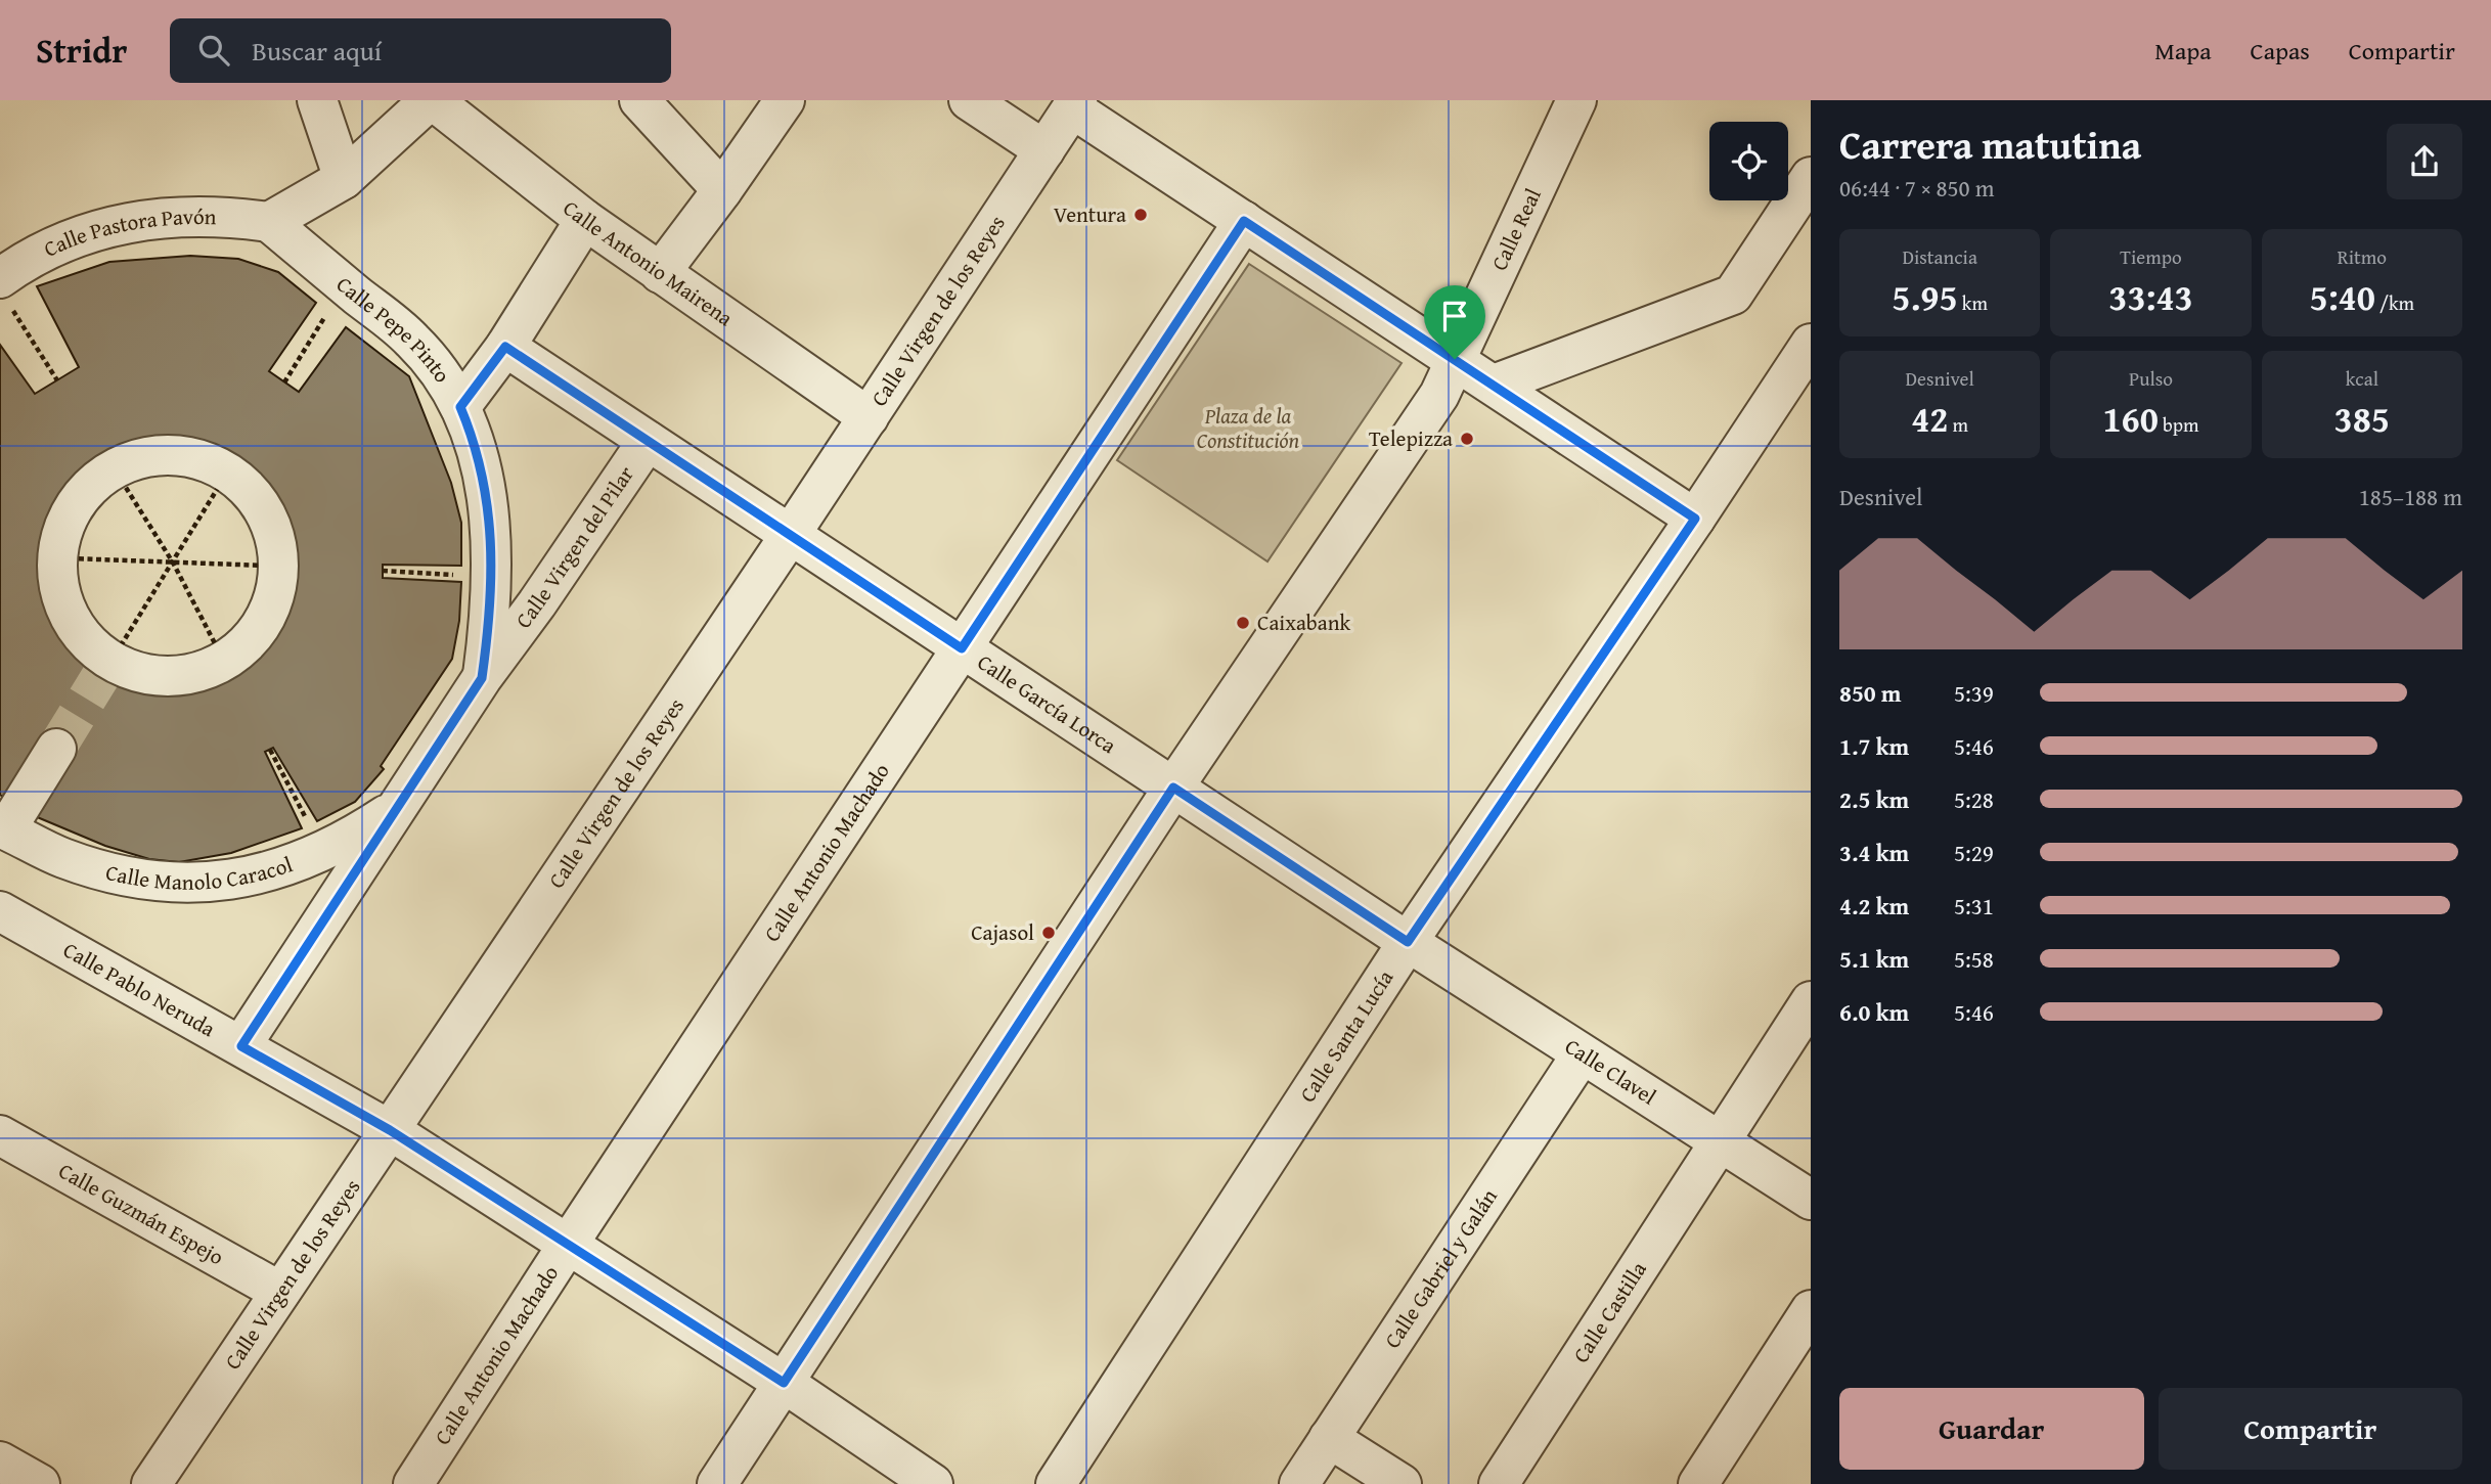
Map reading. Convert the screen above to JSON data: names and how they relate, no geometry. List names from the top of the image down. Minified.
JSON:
{"streets":{"street":["Calle Real","Calle Pastora Pavón","Calle Antonio Mairena","Calle Virgen de los Reyes","Calle Pepe Pinto","Calle Virgen del Pilar","Calle García Lorca","Calle Antonio Machado","Calle Manolo Caracol","Calle Pablo Neruda","Calle Santa Lucía","Calle Clavel","Calle Guzmán Espejo","Calle Gabriel y Galán","Calle Castilla"]},"crossings":[["Calle Real","Calle García Lorca"],["Calle Real","Calle Pablo Neruda"],["Calle Pastora Pavón","Calle Pepe Pinto"],["Calle Antonio Mairena","Calle Virgen de los Reyes"],["Calle Virgen de los Reyes","Calle García Lorca"],["Calle Virgen de los Reyes","Calle Pablo Neruda"],["Calle Virgen de los Reyes","Calle Guzmán Espejo"],["Calle Pepe Pinto","Calle Virgen del Pilar"],["Calle Virgen del Pilar","Calle García Lorca"],["Calle Virgen del Pilar","Calle Manolo Caracol"],["Calle Virgen del Pilar","Calle Pablo Neruda"],["Calle García Lorca","Calle Antonio Machado"],["Calle García Lorca","Calle Santa Lucía"],["Calle García Lorca","Calle Clavel"],["Calle Antonio Machado","Calle Pablo Neruda"],["Calle Santa Lucía","Calle Clavel"],["Calle Clavel","Calle Gabriel y Galán"],["Calle Clavel","Calle Castilla"]],"parks":["Plaza de la Constitución"],"places":["Ventura","Telepizza","Caixabank","Cajasol"],"page":{"header":"Stridr","search":"Buscar aquí","nav":["Mapa","Capas","Compartir"],"heading":["Carrera matutina","06:44 · 7 × 850 m"],"stats":[["Distancia","5.95 km"],["Tiempo","33:43"],["Ritmo","5:40 /km"],["Desnivel","42 m"],["Pulso","160 bpm"],["kcal","385"]],"chart":["Desnivel","185–188 m"],"list":[{"name":"850 m","note":"5:39"},{"name":"1.7 km","note":"5:46"},{"name":"2.5 km","note":"5:28"},{"name":"3.4 km","note":"5:29"},{"name":"4.2 km","note":"5:31"},{"name":"5.1 km","note":"5:58"},{"name":"6.0 km","note":"5:46"}],"buttons":["Guardar","Compartir"]}}
